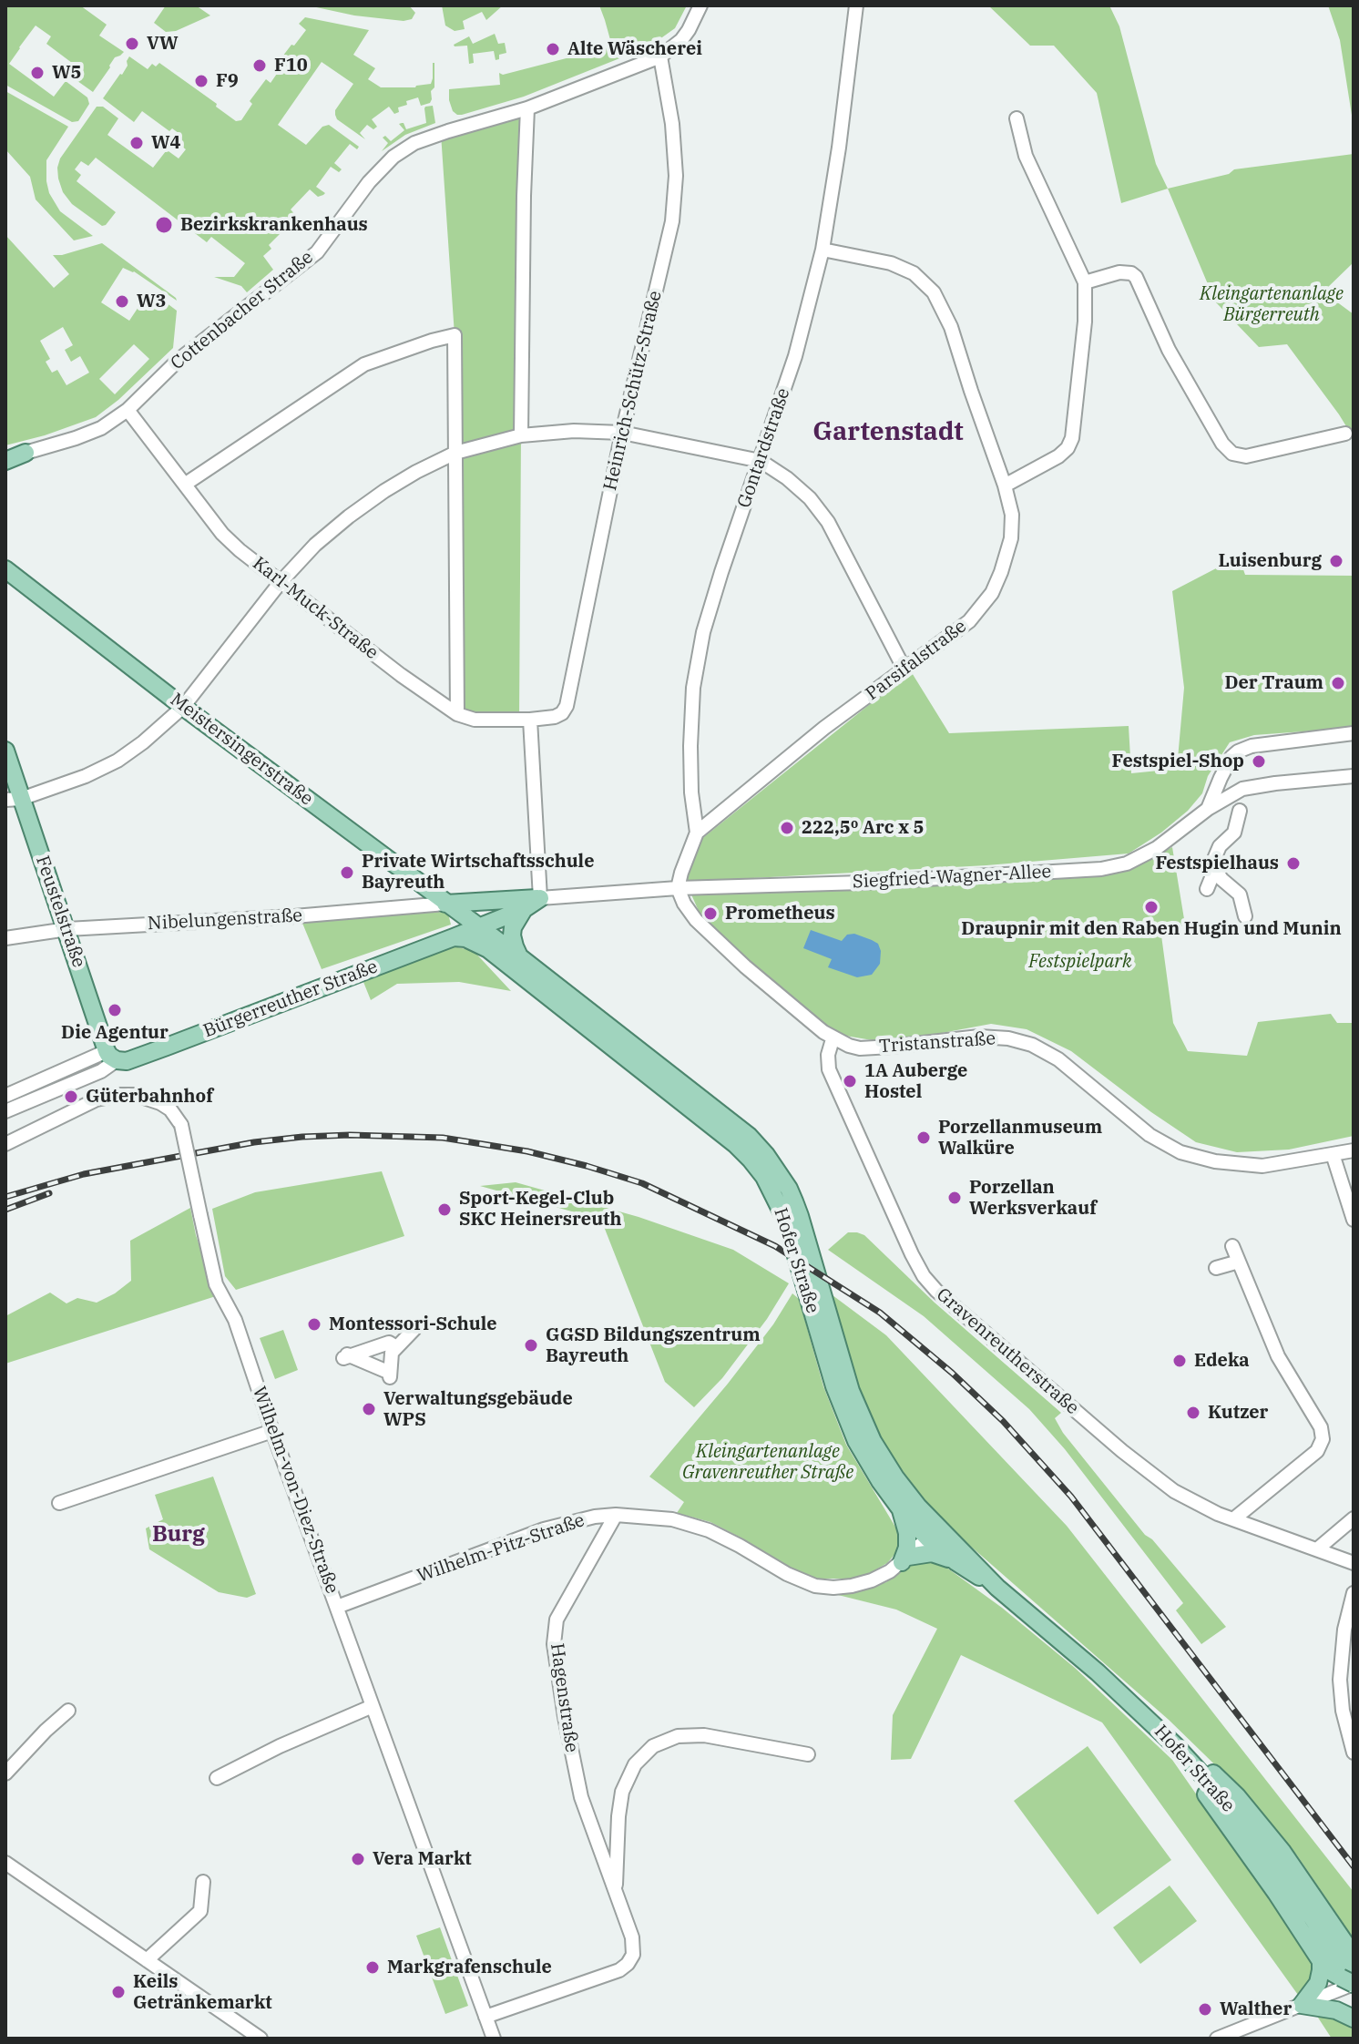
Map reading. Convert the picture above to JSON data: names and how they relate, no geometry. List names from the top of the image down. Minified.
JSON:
{"streets":{"main road":["Meistersingerstraße","Feustelstraße","Bürgerreuther Straße","Hofer Straße"],"street":["Cottenbacher Straße","Heinrich-Schütz-Straße","Gontardstraße","Karl-Muck-Straße","Parsifalstraße","Siegfried-Wagner-Allee","Nibelungenstraße","Tristanstraße","Gravenreutherstraße","Wilhelm-von-Diez-Straße","Wilhelm-Pitz-Straße","Hagenstraße"]},"crossings":[["Cottenbacher Straße","Heinrich-Schütz-Straße"],["Cottenbacher Straße","Karl-Muck-Straße"],["Heinrich-Schütz-Straße","Karl-Muck-Straße"],["Gontardstraße","Parsifalstraße"],["Gontardstraße","Siegfried-Wagner-Allee"],["Gontardstraße","Tristanstraße"],["Meistersingerstraße","Nibelungenstraße"],["Meistersingerstraße","Bürgerreuther Straße"],["Meistersingerstraße","Hofer Straße"],["Siegfried-Wagner-Allee","Tristanstraße"],["Feustelstraße","Nibelungenstraße"],["Feustelstraße","Bürgerreuther Straße"],["Bürgerreuther Straße","Hofer Straße"],["Tristanstraße","Gravenreutherstraße"],["Hofer Straße","Wilhelm-Pitz-Straße"],["Wilhelm-von-Diez-Straße","Wilhelm-Pitz-Straße"],["Wilhelm-von-Diez-Straße","Hagenstraße"],["Wilhelm-Pitz-Straße","Hagenstraße"]],"districts":["Gartenstadt","Burg"],"parks":["Kleingartenanlage Bürgerreuth","Festspielpark","Kleingartenanlage Gravenreuther Straße"],"places":["VW","Alte Wäscherei","F10","W5","F9","W4","Bezirkskrankenhaus","W3","Luisenburg","Der Traum","Festspiel-Shop","222,5º Arc x 5","Festspielhaus","Private Wirtschaftsschule Bayreuth","Draupnir mit den Raben Hugin und Munin","Prometheus","Die Agentur","1A Auberge Hostel","Güterbahnhof","Porzellanmuseum Walküre","Porzellan Werksverkauf","Sport-Kegel-Club SKC Heinersreuth","Montessori-Schule","GGSD Bildungszentrum Bayreuth","Edeka","Verwaltungsgebäude WPS","Kutzer","Vera Markt","Markgrafenschule","Keils Getränkemarkt","Walther"]}
